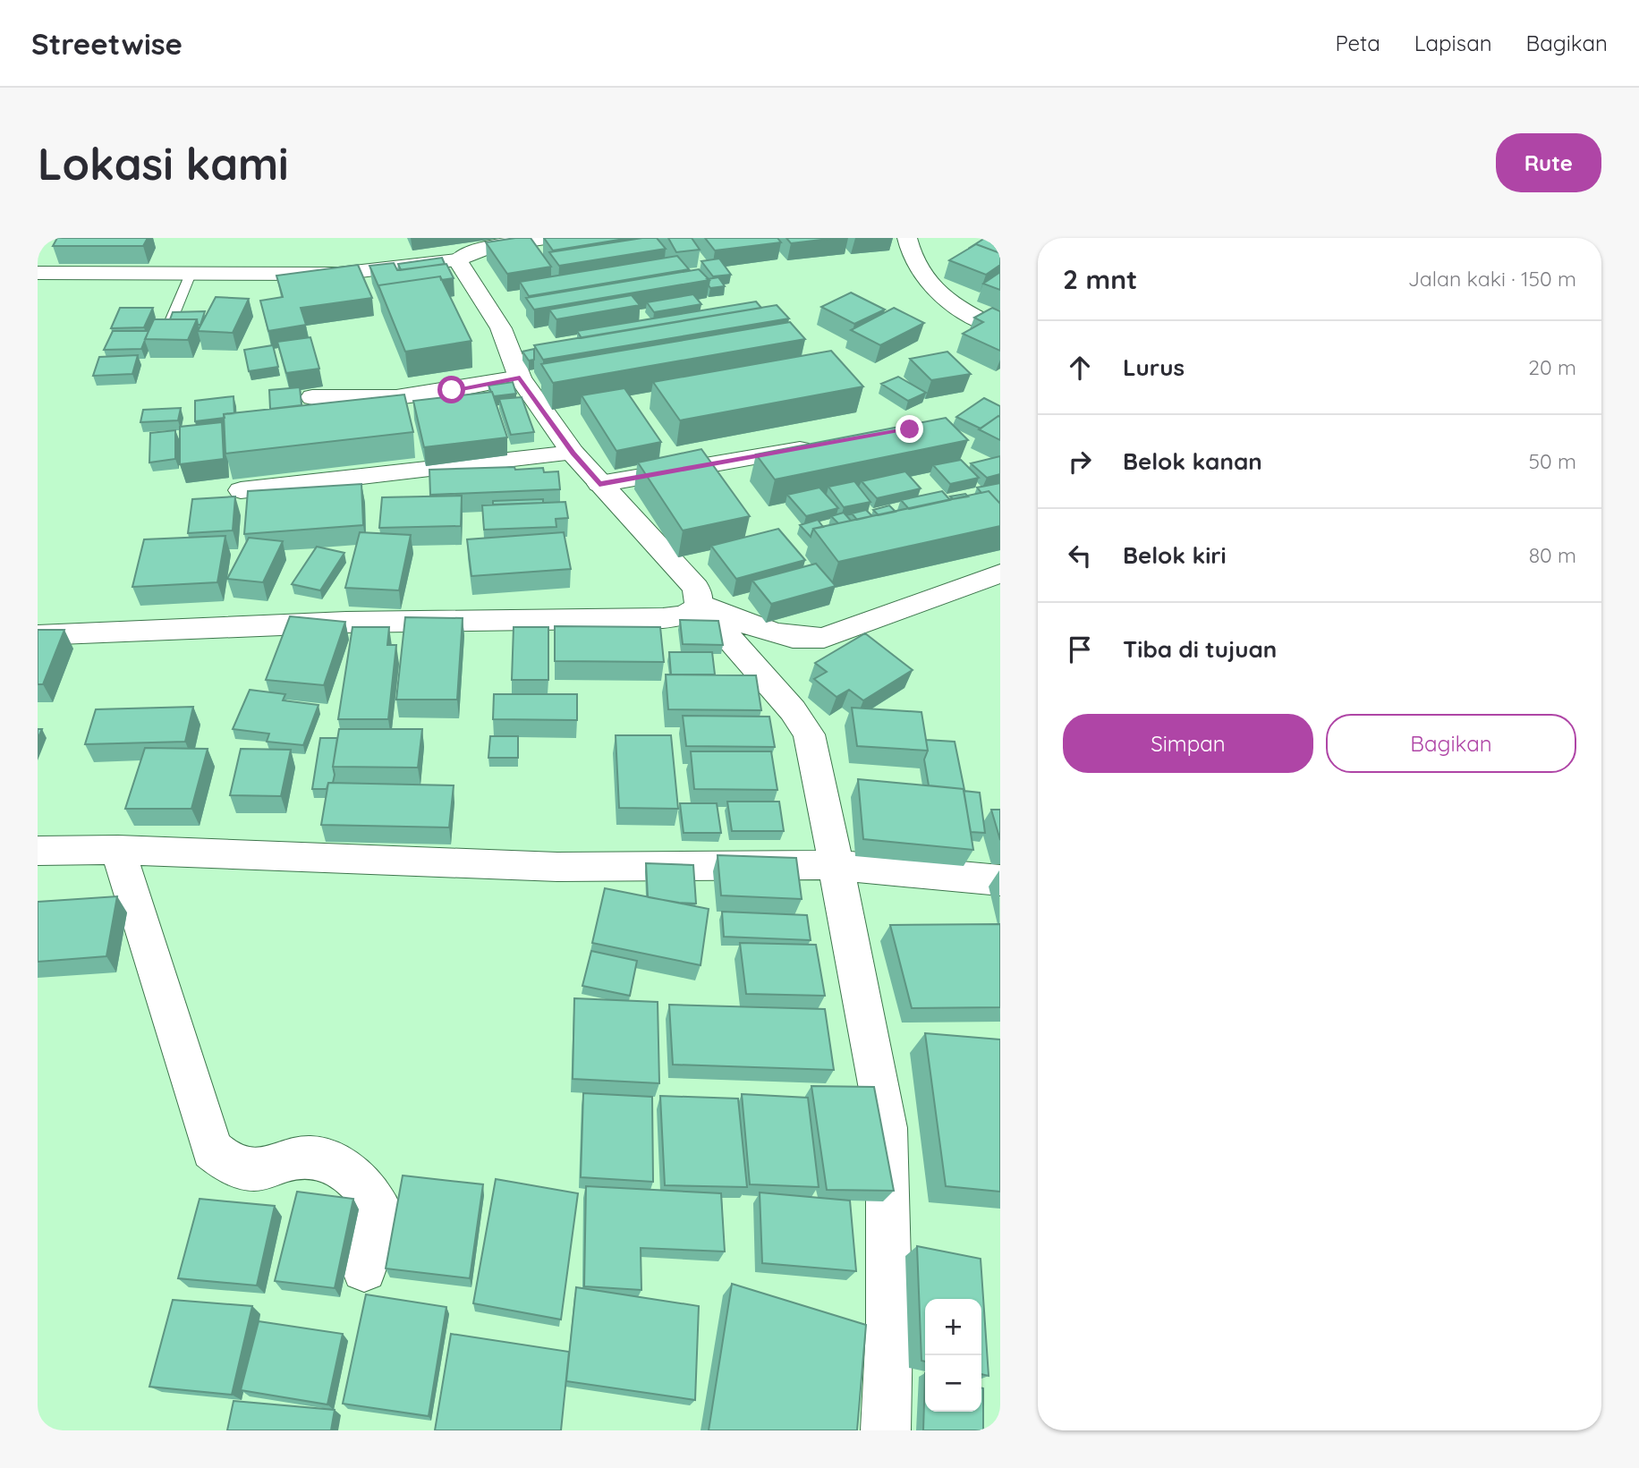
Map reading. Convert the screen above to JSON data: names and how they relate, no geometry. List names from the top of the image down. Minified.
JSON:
{"page":{"header":"Streetwise","nav":["Peta","Lapisan","Bagikan"],"buttons":["Rute",["Simpan","Bagikan"]],"title":"Lokasi kami","heading":["2 mnt","Jalan kaki · 150 m"],"list":[["Lurus","20 m"],["Belok kanan","50 m"],["Belok kiri","80 m"],"Tiba di tujuan"],"map_buttons":["+","−"]}}
